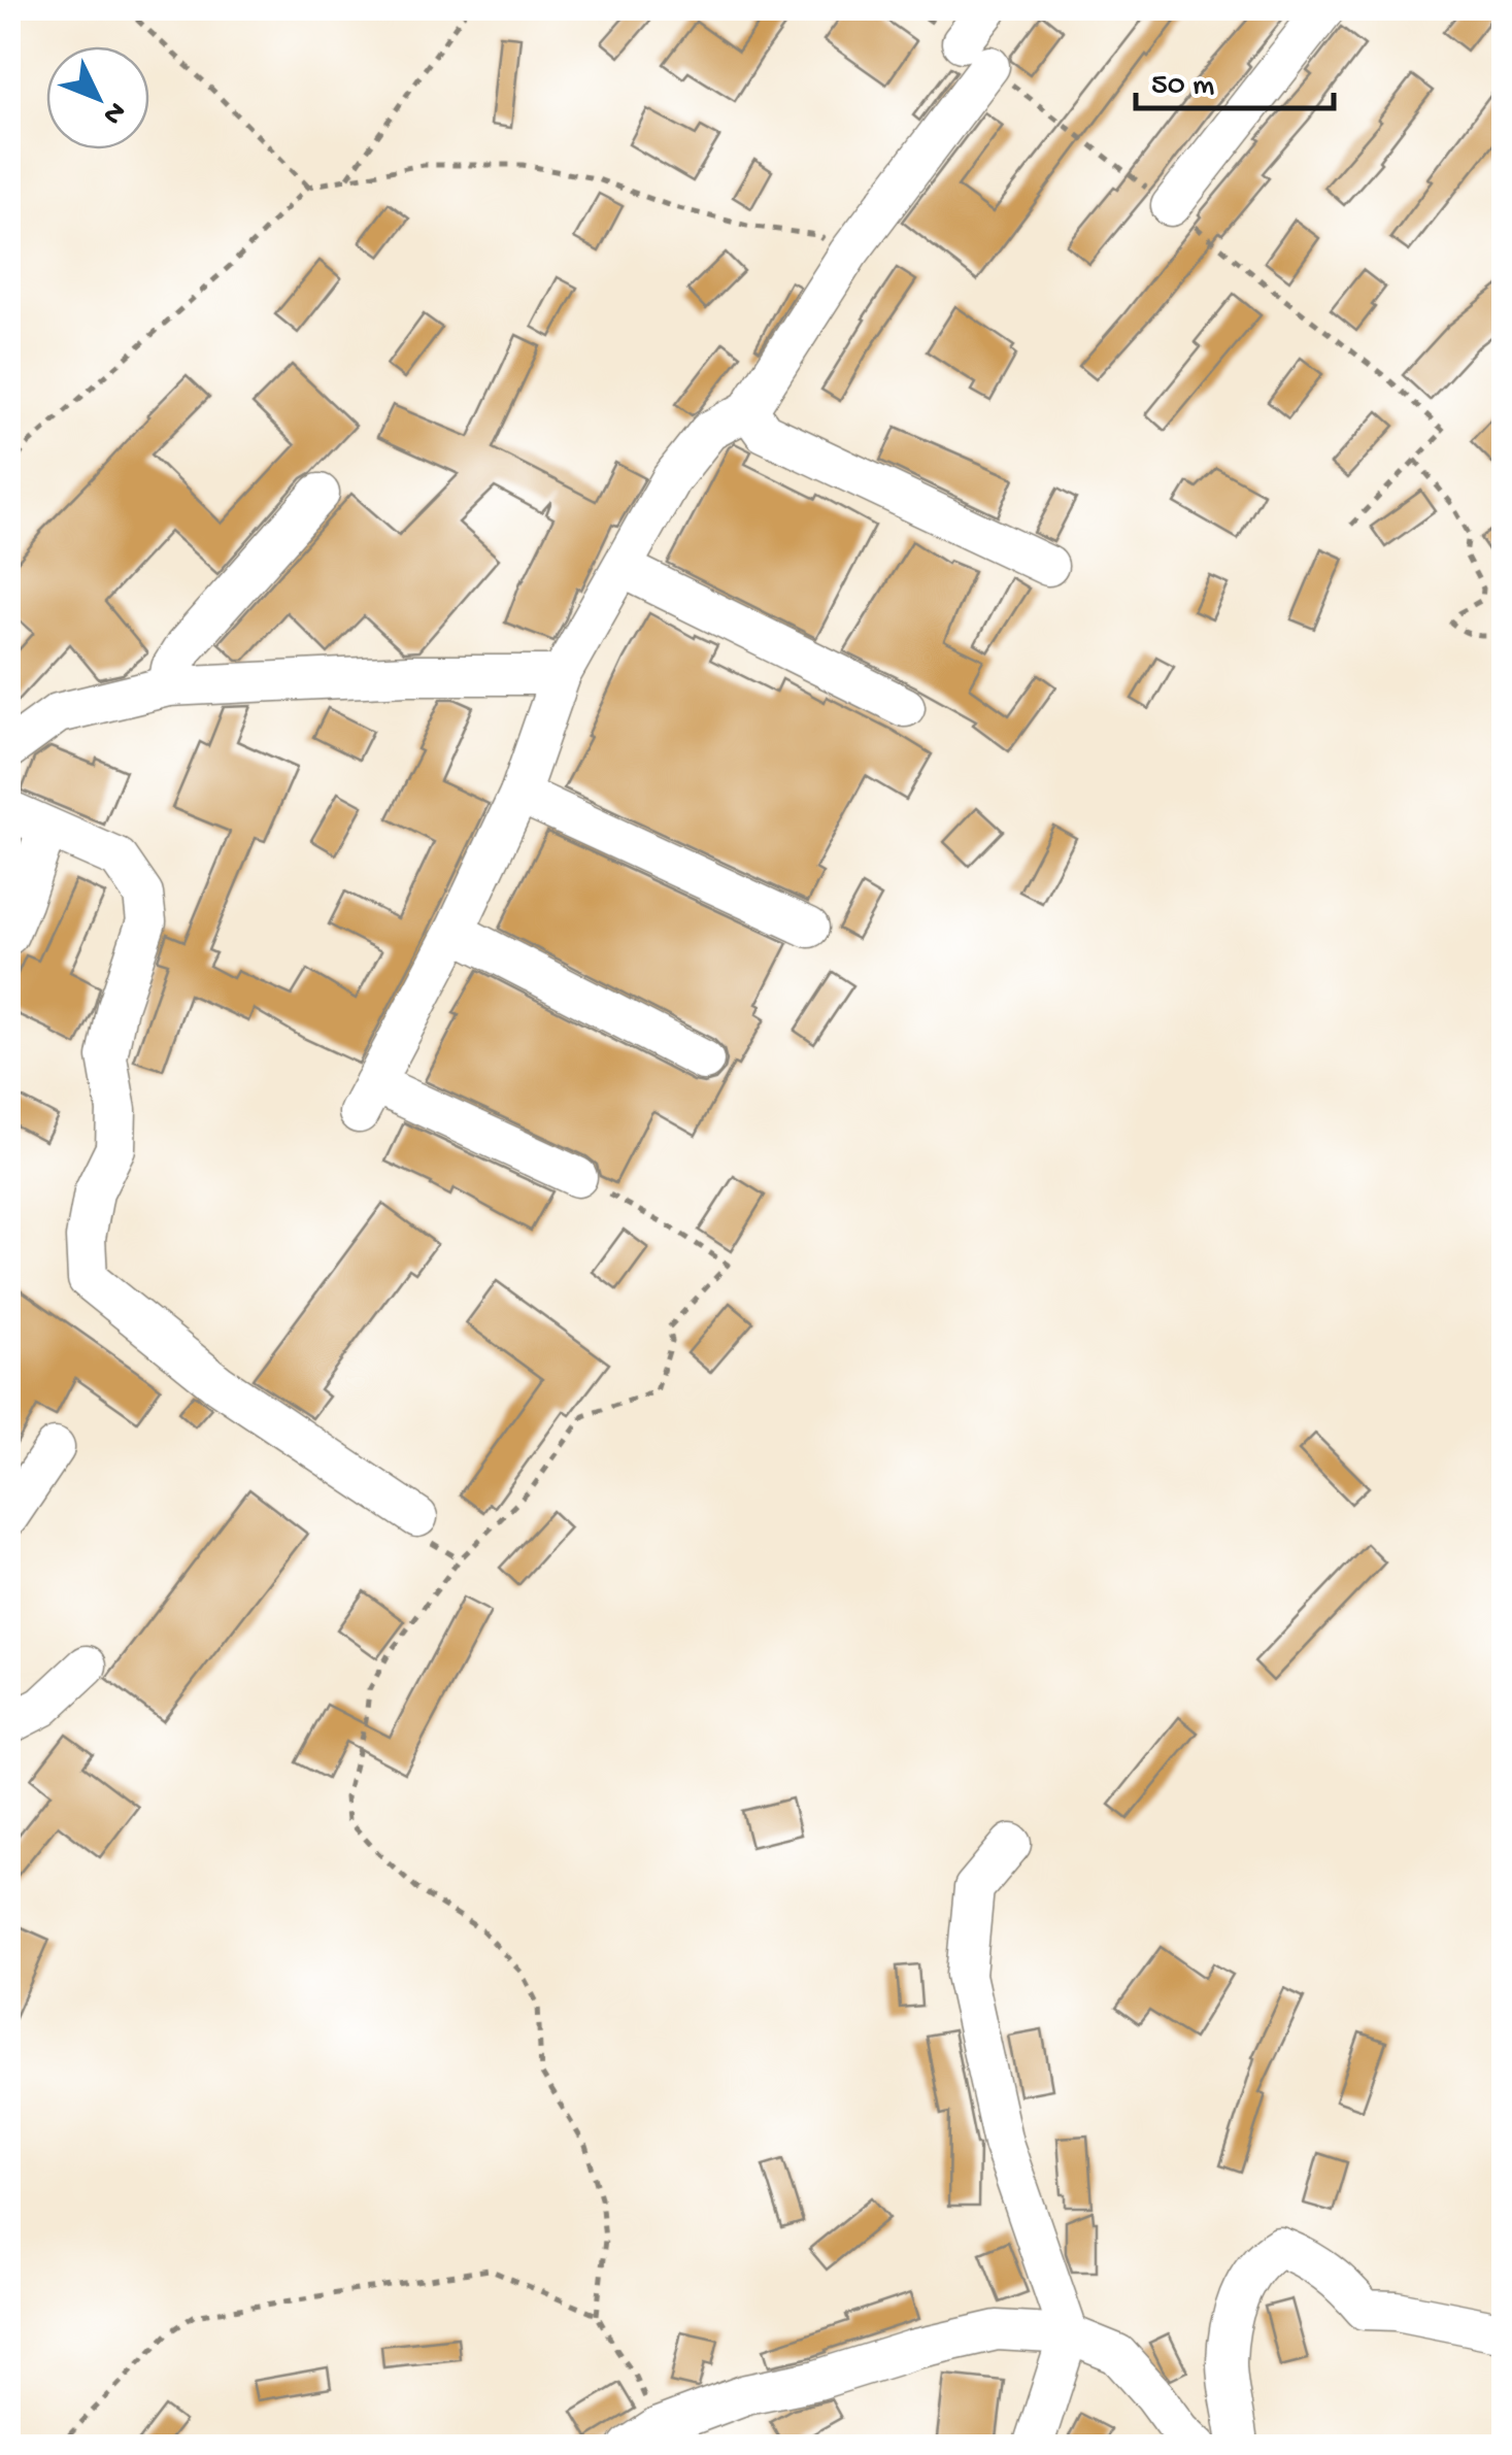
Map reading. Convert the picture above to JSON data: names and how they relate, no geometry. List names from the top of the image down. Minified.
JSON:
{"scale_bar":"50 m","north":"bottom right"}
